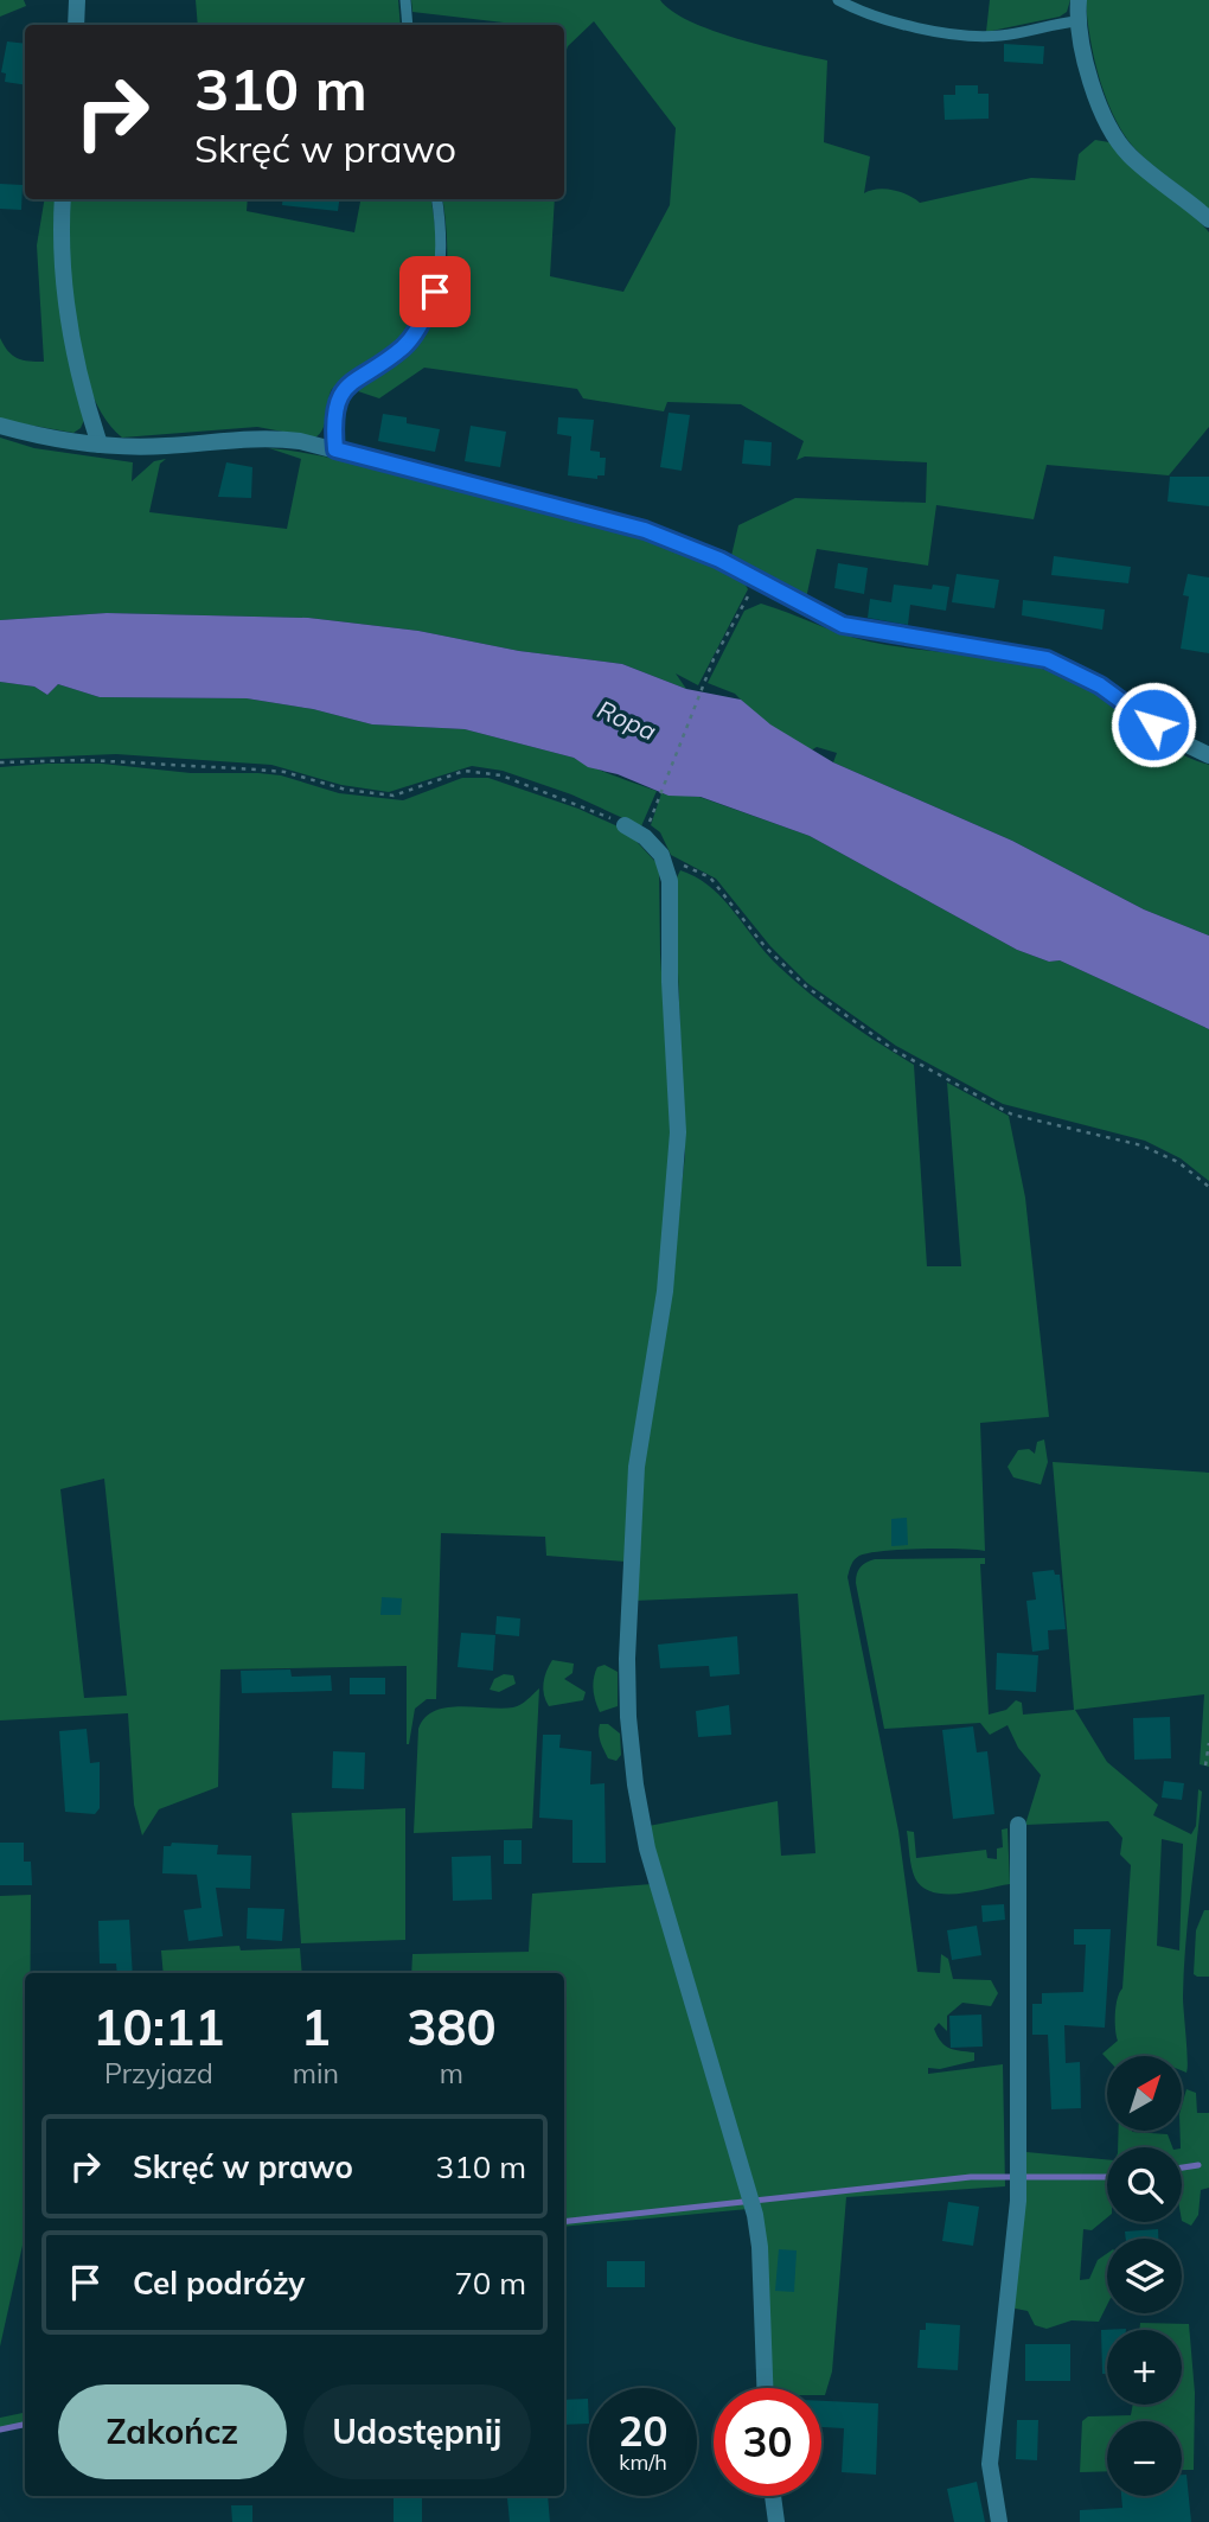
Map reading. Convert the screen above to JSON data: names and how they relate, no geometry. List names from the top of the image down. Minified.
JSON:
{"water":["Ropa"],"north":"top right","page":{"turn":["310 m","Skręć w prawo"],"eta":["10:11","Przyjazd","1","min","380","m"],"map_buttons":["+","−"],"list":[{"name":"Skręć w prawo","value":"310 m"},{"name":"Cel podróży","value":"70 m"}],"buttons":["Zakończ","Udostępnij"],"speed":"20 km/h","limit":"30"}}
